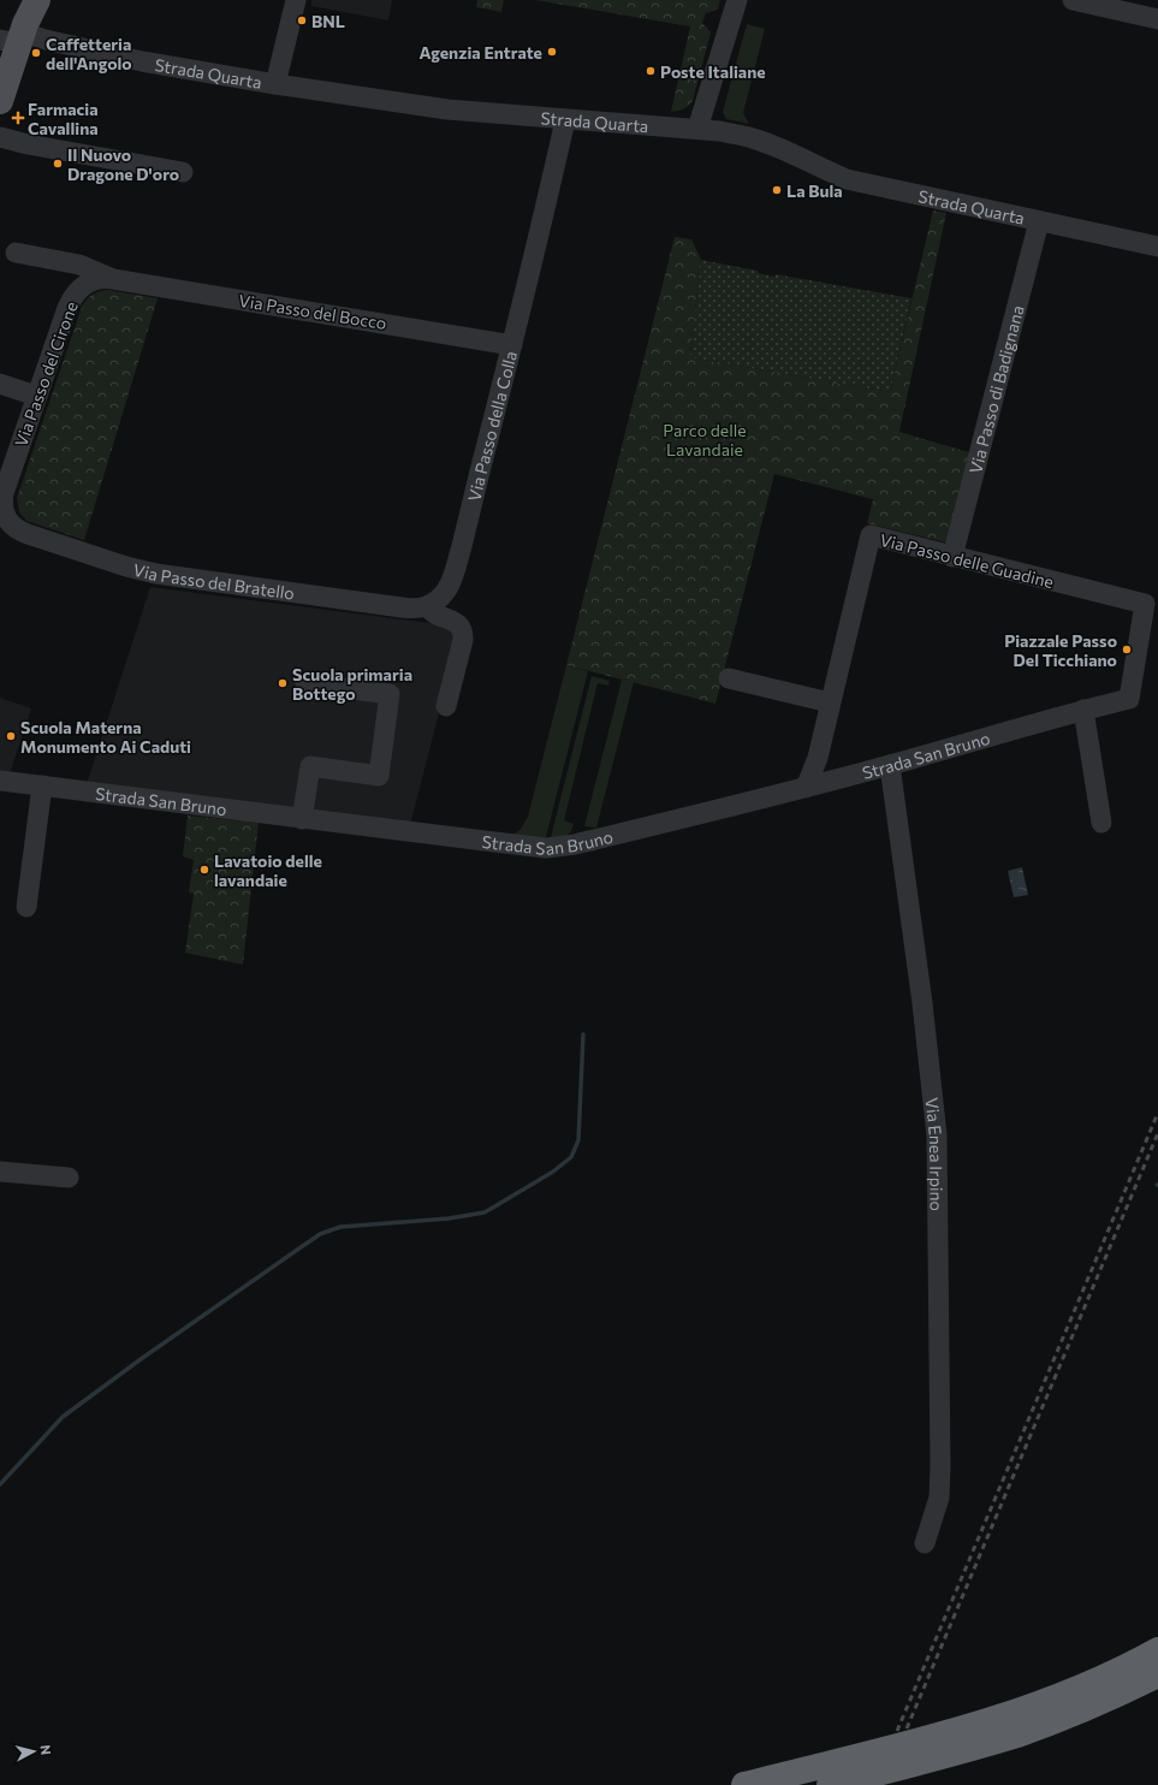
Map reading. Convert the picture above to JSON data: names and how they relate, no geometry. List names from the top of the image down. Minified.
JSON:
{"streets":{"street":["Strada Quarta","Via Passo del Bocco","Via Passo del Cirone","Via Passo di Badignana","Via Passo della Colla","Via Passo delle Guadine","Via Passo del Bratello","Strada San Bruno","Via Enea Irpino"]},"crossings":[["Strada Quarta","Via Passo di Badignana"],["Strada Quarta","Via Passo della Colla"],["Via Passo del Bocco","Via Passo del Cirone"],["Via Passo del Bocco","Via Passo della Colla"],["Via Passo del Cirone","Via Passo del Bratello"],["Via Passo di Badignana","Via Passo delle Guadine"],["Via Passo della Colla","Via Passo del Bratello"],["Via Passo delle Guadine","Strada San Bruno"],["Strada San Bruno","Via Enea Irpino"]],"parks":["Parco delle Lavandaie"],"places":{"other":["BNL","Agenzia Entrate","Caffetteria dell'Angolo","Poste Italiane","Il Nuovo Dragone D'oro","La Bula","Piazzale Passo Del Ticchiano","Scuola primaria Bottego","Scuola Materna Monumento Ai Caduti","Lavatoio delle lavandaie"],"health":["Farmacia Cavallina"]},"north":"right"}
